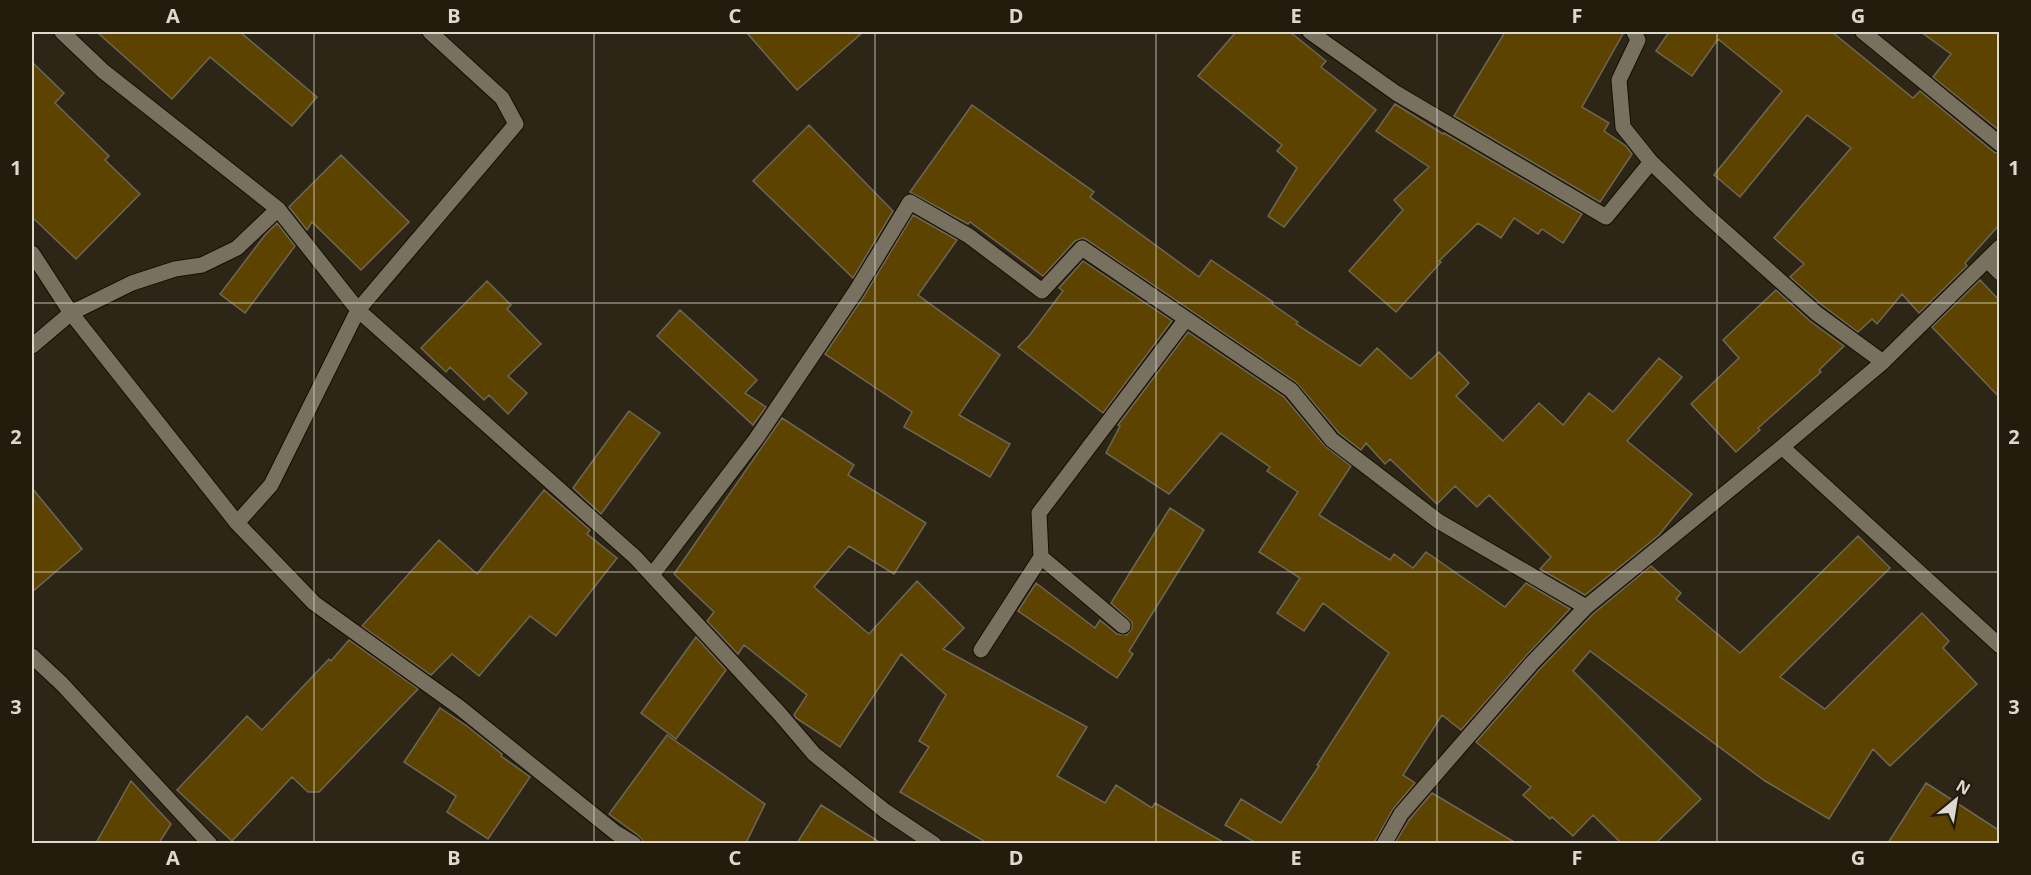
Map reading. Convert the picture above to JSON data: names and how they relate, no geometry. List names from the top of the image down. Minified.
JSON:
{"north":"top right","grid":{"columns":["A","B","C","D","E","F","G"],"rows":["1","2","3"]}}
